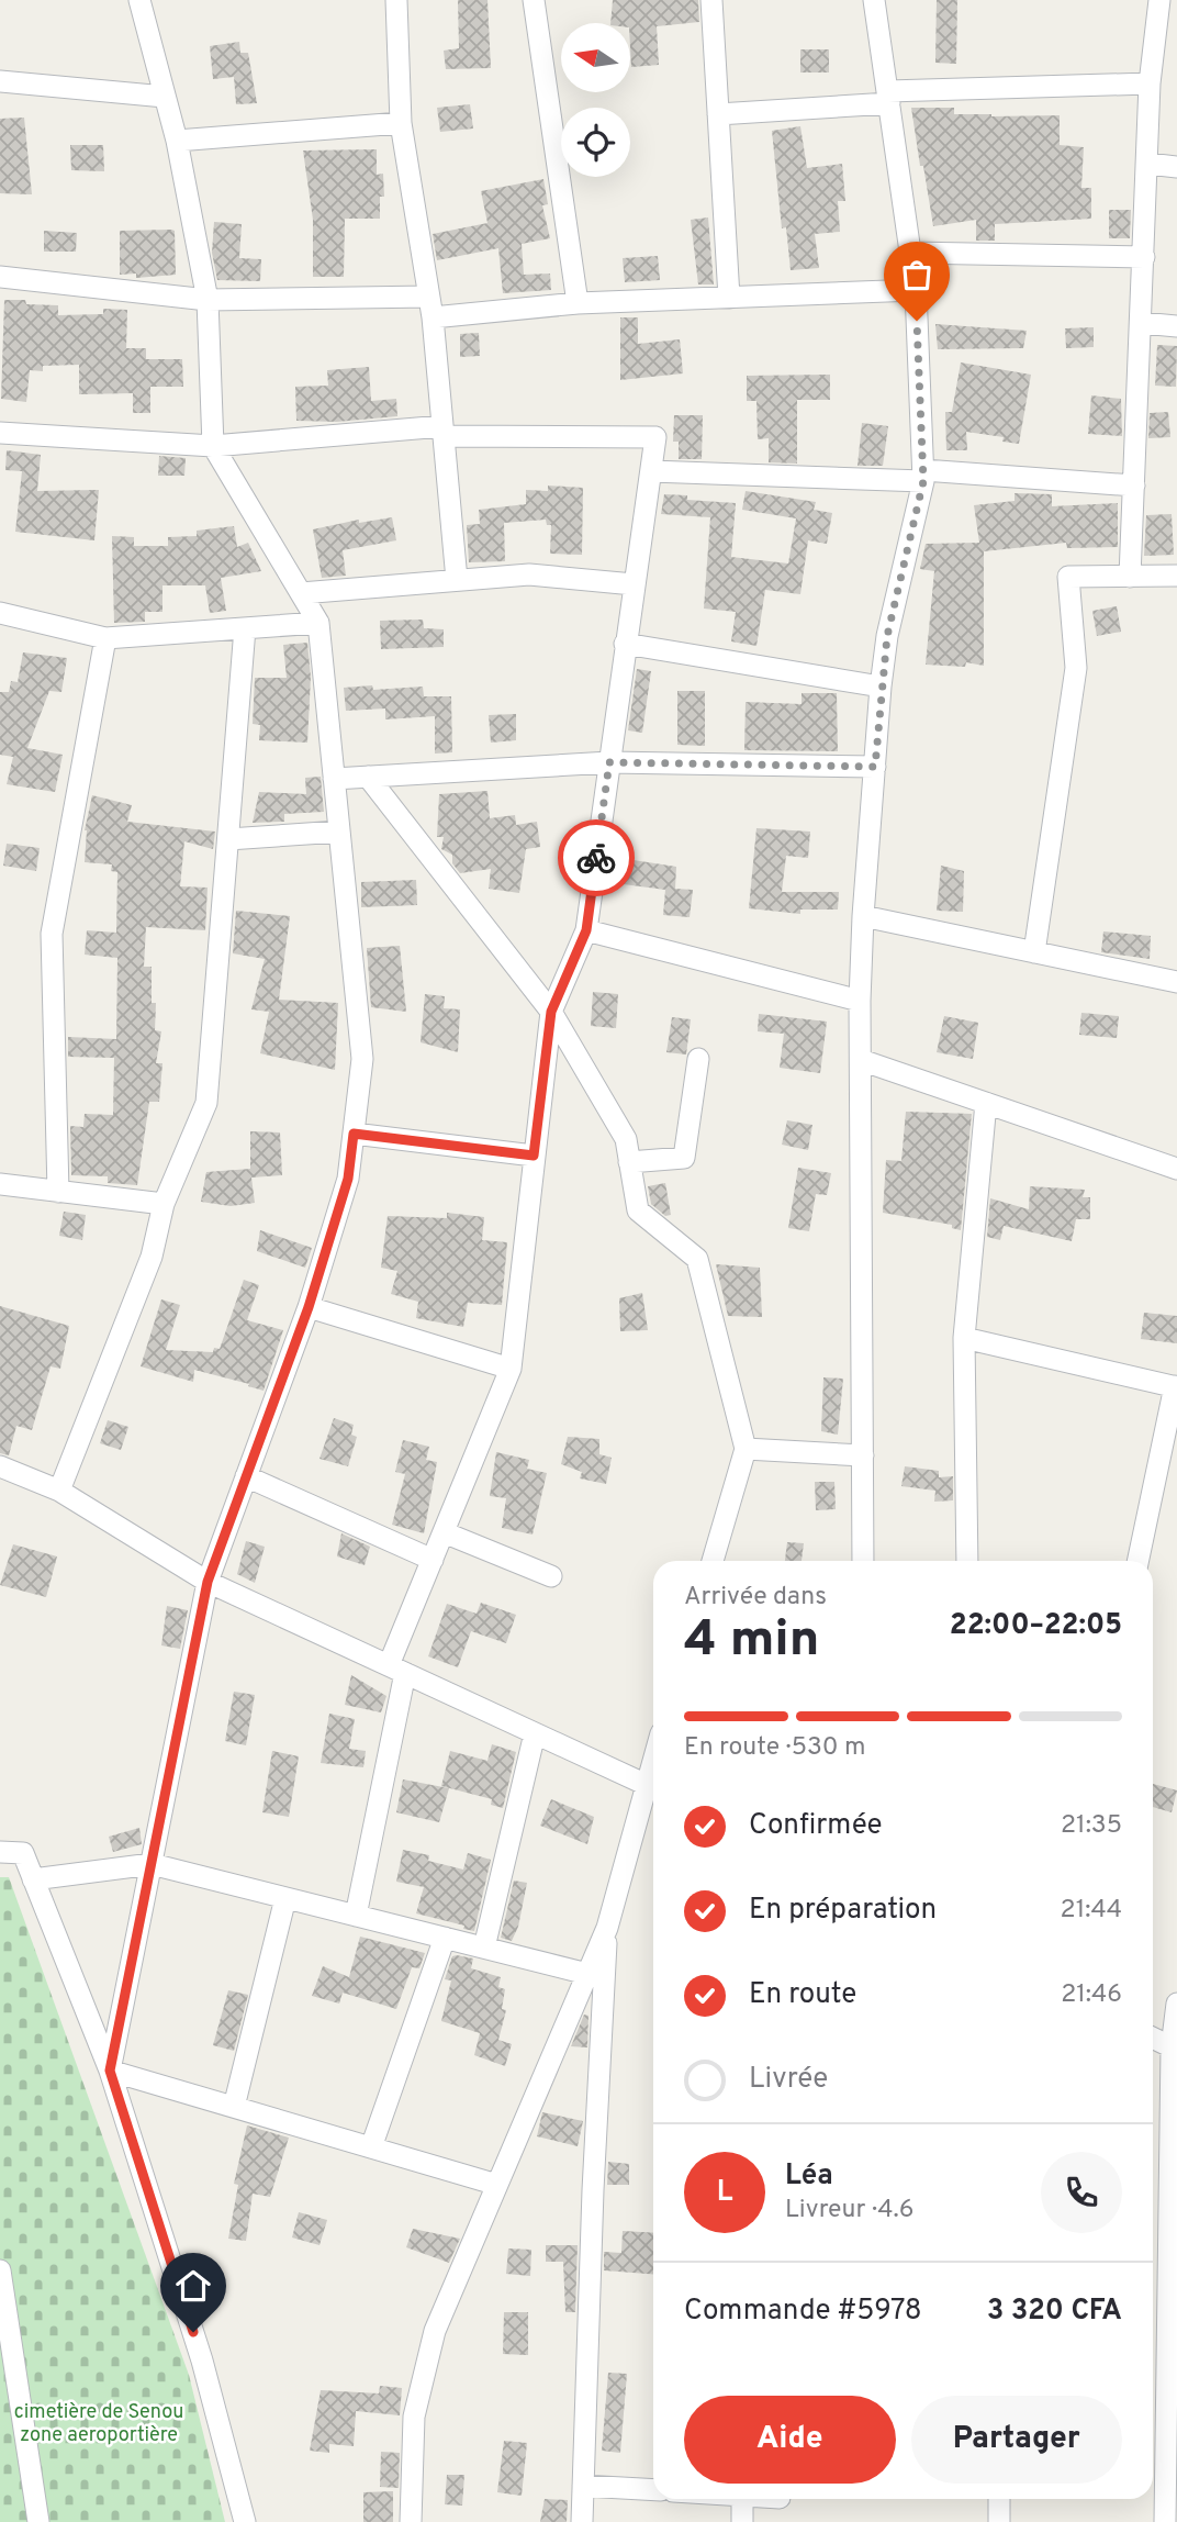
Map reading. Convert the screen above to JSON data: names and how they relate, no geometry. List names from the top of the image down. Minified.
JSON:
{"parks":["cimetière de Senou zone aeroportière"],"north":"left","page":{"heading":["4 min","Arrivée dans","22:00–22:05"],"panel":["Léa","Livreur · 4.6","Commande #5978","3 320 CFA"],"bar":"En route · 530 m","list":[["Confirmée","21:35"],["En préparation","21:44"],["En route","21:46"],"Livrée"],"round":"L","buttons":["Aide","Partager"]}}
